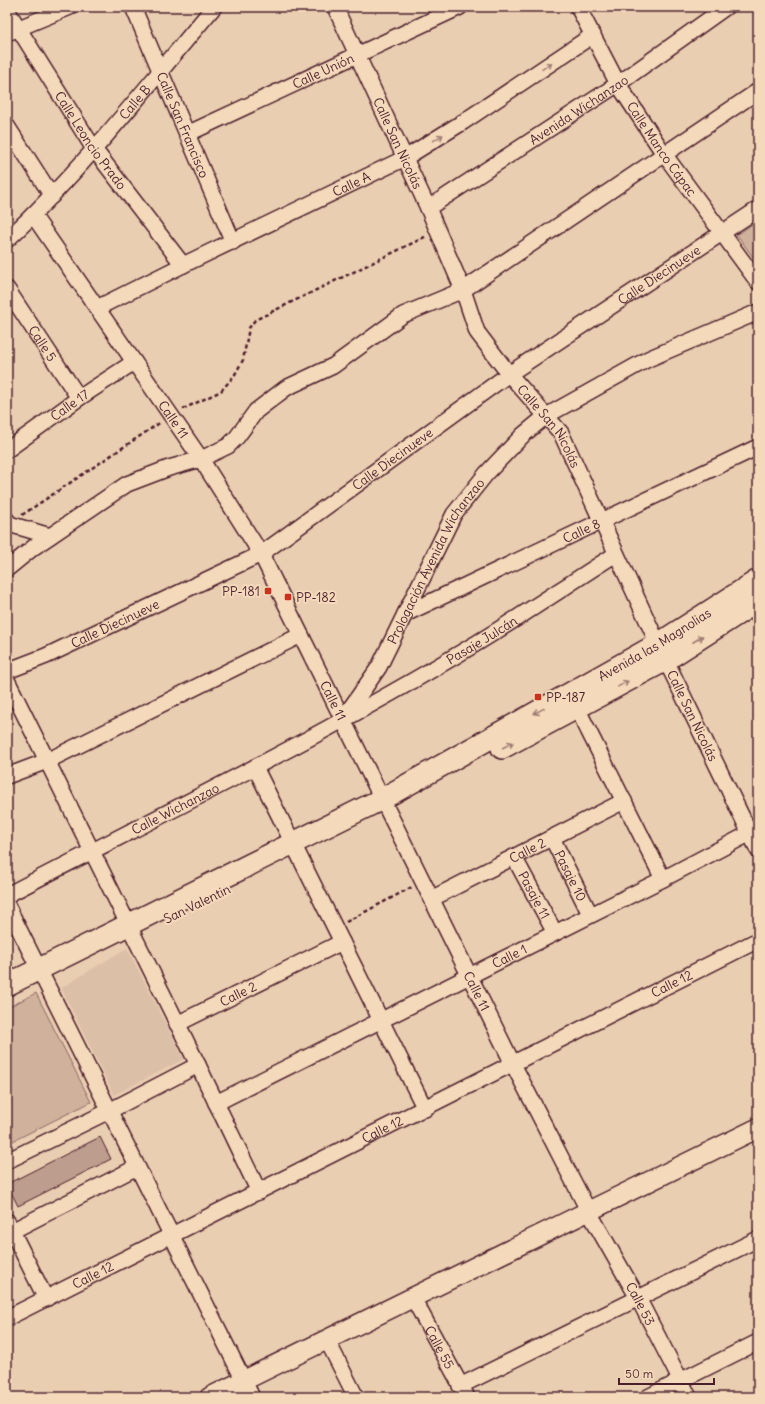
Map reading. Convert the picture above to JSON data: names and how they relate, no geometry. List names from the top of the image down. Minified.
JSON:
{"streets":{"main road":["Avenida las Magnolias","San Valentin"],"street":["Calle Unión","Calle B","Avenida Wichanzao","Calle San Francisco","Calle Leoncio Prado","Calle San Nicolás","Calle Manco Cápac","Calle A","Calle Diecinueve","Calle 5","Calle 17","Calle 11","Calle 8","Prologación Avenida Wichanzao","Pasaje Julcán","Calle Wichanzao","Calle 2","Pasaje 10","Pasaje 11","Calle 1","Calle 12","Calle 53","Calle 55"]},"crossings":[["Calle Unión","Calle San Francisco"],["Calle Unión","Calle San Nicolás"],["Calle B","Calle San Francisco"],["Calle B","Calle Leoncio Prado"],["Calle B","Calle 11"],["Avenida Wichanzao","Calle San Nicolás"],["Avenida Wichanzao","Calle Manco Cápac"],["Calle San Francisco","Calle A"],["Calle Leoncio Prado","Calle A"],["Calle San Nicolás","Calle A"],["Calle San Nicolás","Calle Diecinueve"],["Calle San Nicolás","Calle 8"],["Calle San Nicolás","Prologación Avenida Wichanzao"],["Calle San Nicolás","Pasaje Julcán"],["Calle San Nicolás","Avenida las Magnolias"],["Calle San Nicolás","Calle 1"],["Calle Manco Cápac","Calle A"],["Calle Manco Cápac","Calle Diecinueve"],["Calle A","Calle 11"],["Calle Diecinueve","Calle 11"],["Calle 5","Calle 17"],["Calle 17","Calle 11"],["Calle 11","Prologación Avenida Wichanzao"],["Calle 11","Pasaje Julcán"],["Calle 11","Avenida las Magnolias"],["Calle 11","Calle Wichanzao"],["Calle 11","Calle 2"],["Calle 11","San Valentin"],["Calle 11","Calle 1"],["Calle 11","Calle 12"],["Calle 11","Calle 53"],["Calle 8","Prologación Avenida Wichanzao"],["Prologación Avenida Wichanzao","Pasaje Julcán"],["Prologación Avenida Wichanzao","Calle Wichanzao"],["Pasaje Julcán","Calle Wichanzao"],["Avenida las Magnolias","San Valentin"],["Calle 2","Pasaje 10"],["Calle 2","Pasaje 11"],["Pasaje 10","Calle 1"],["Pasaje 11","Calle 1"]],"one_way":["Calle A"],"places":{"transit":["PP-181","PP-182","PP-187"]},"scale_bar":"50 m"}
